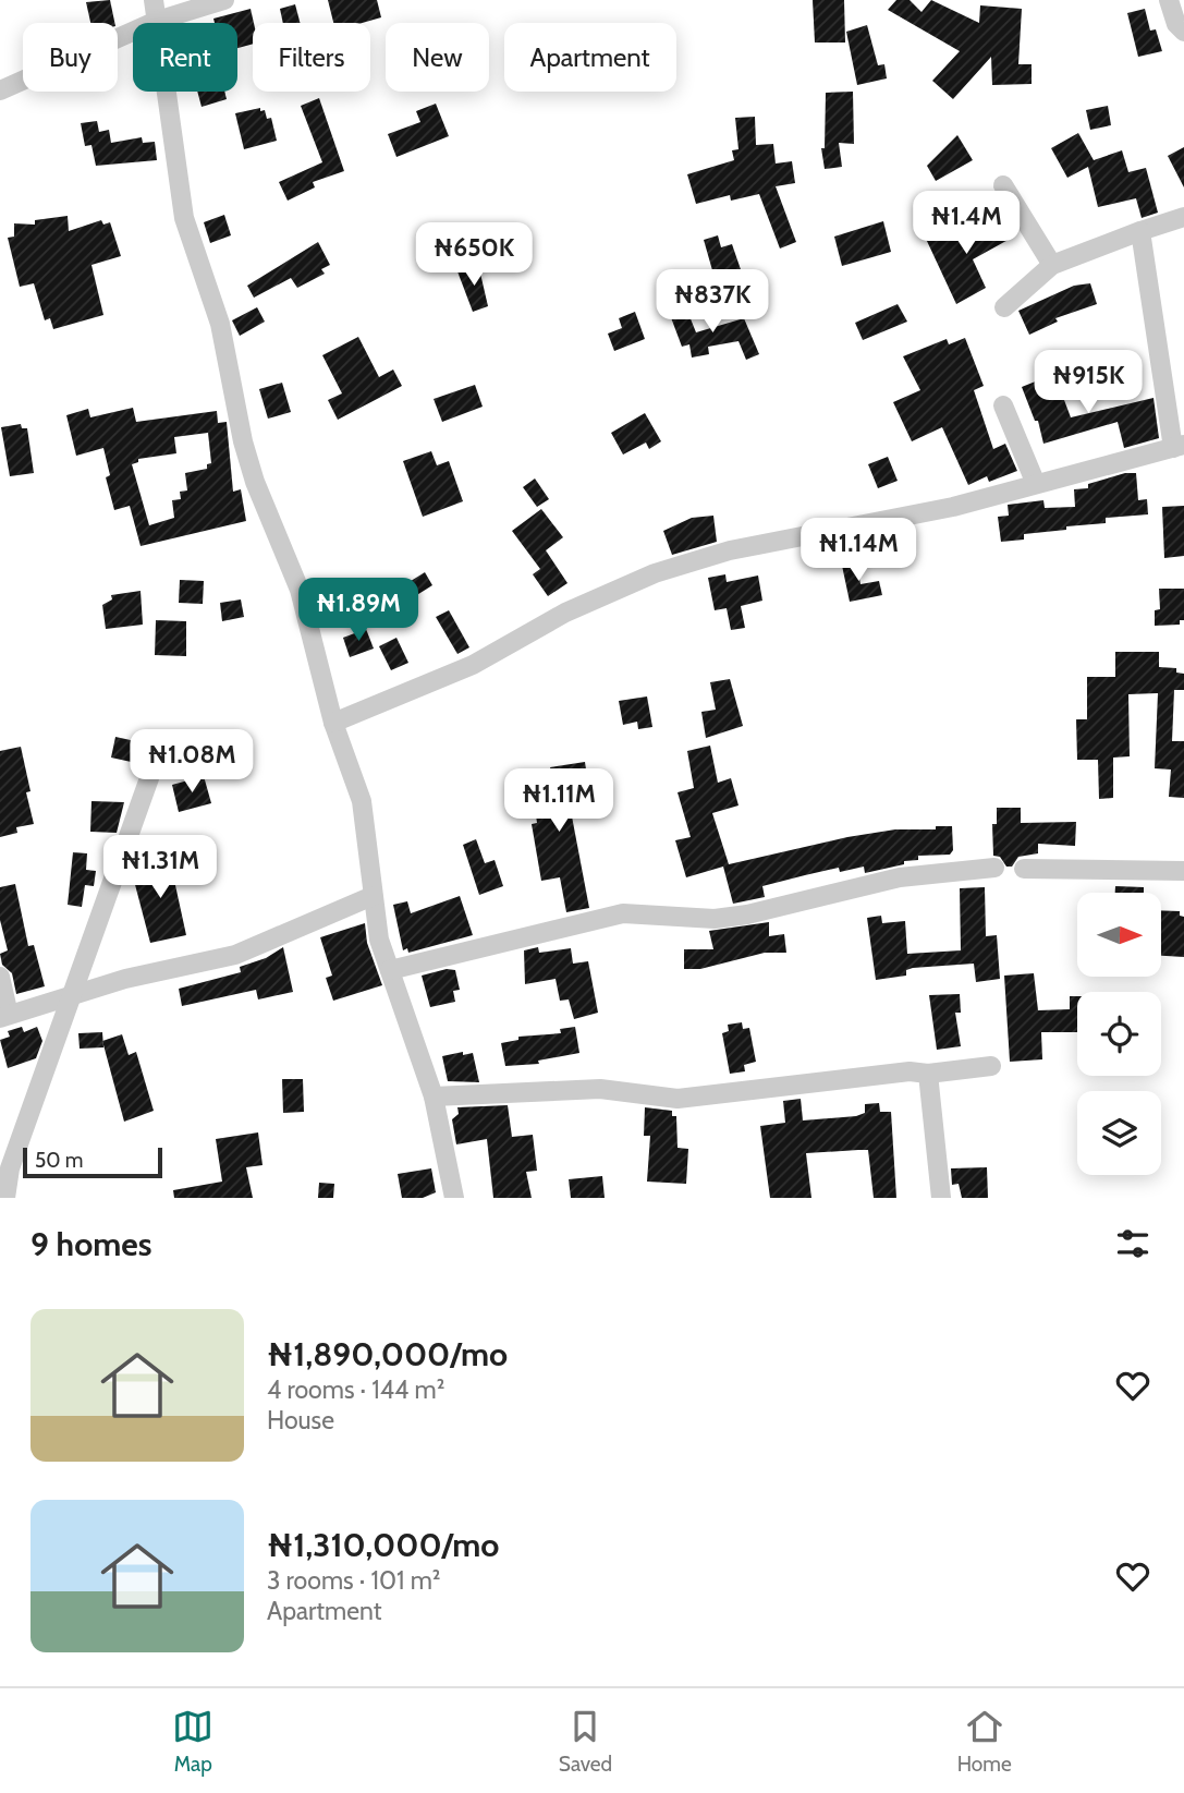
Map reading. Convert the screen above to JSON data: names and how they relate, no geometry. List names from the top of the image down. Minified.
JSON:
{"scale_bar":"50 m","north":"right","page":{"chip":["Buy","Rent","Filters","New","Apartment"],"price":["₦1.4M","₦650K","₦837K","₦915K","₦1.14M","₦1.89M","₦1.08M","₦1.11M","₦1.31M"],"scale":"50 m","heading":"9 homes","list":[{"name":"₦1,890,000/mo","note":"4 rooms · 144 m² · House"},{"name":"₦1,310,000/mo","note":"3 rooms · 101 m² · Apartment"}],"tabs":["Map","Saved","Home"]}}
